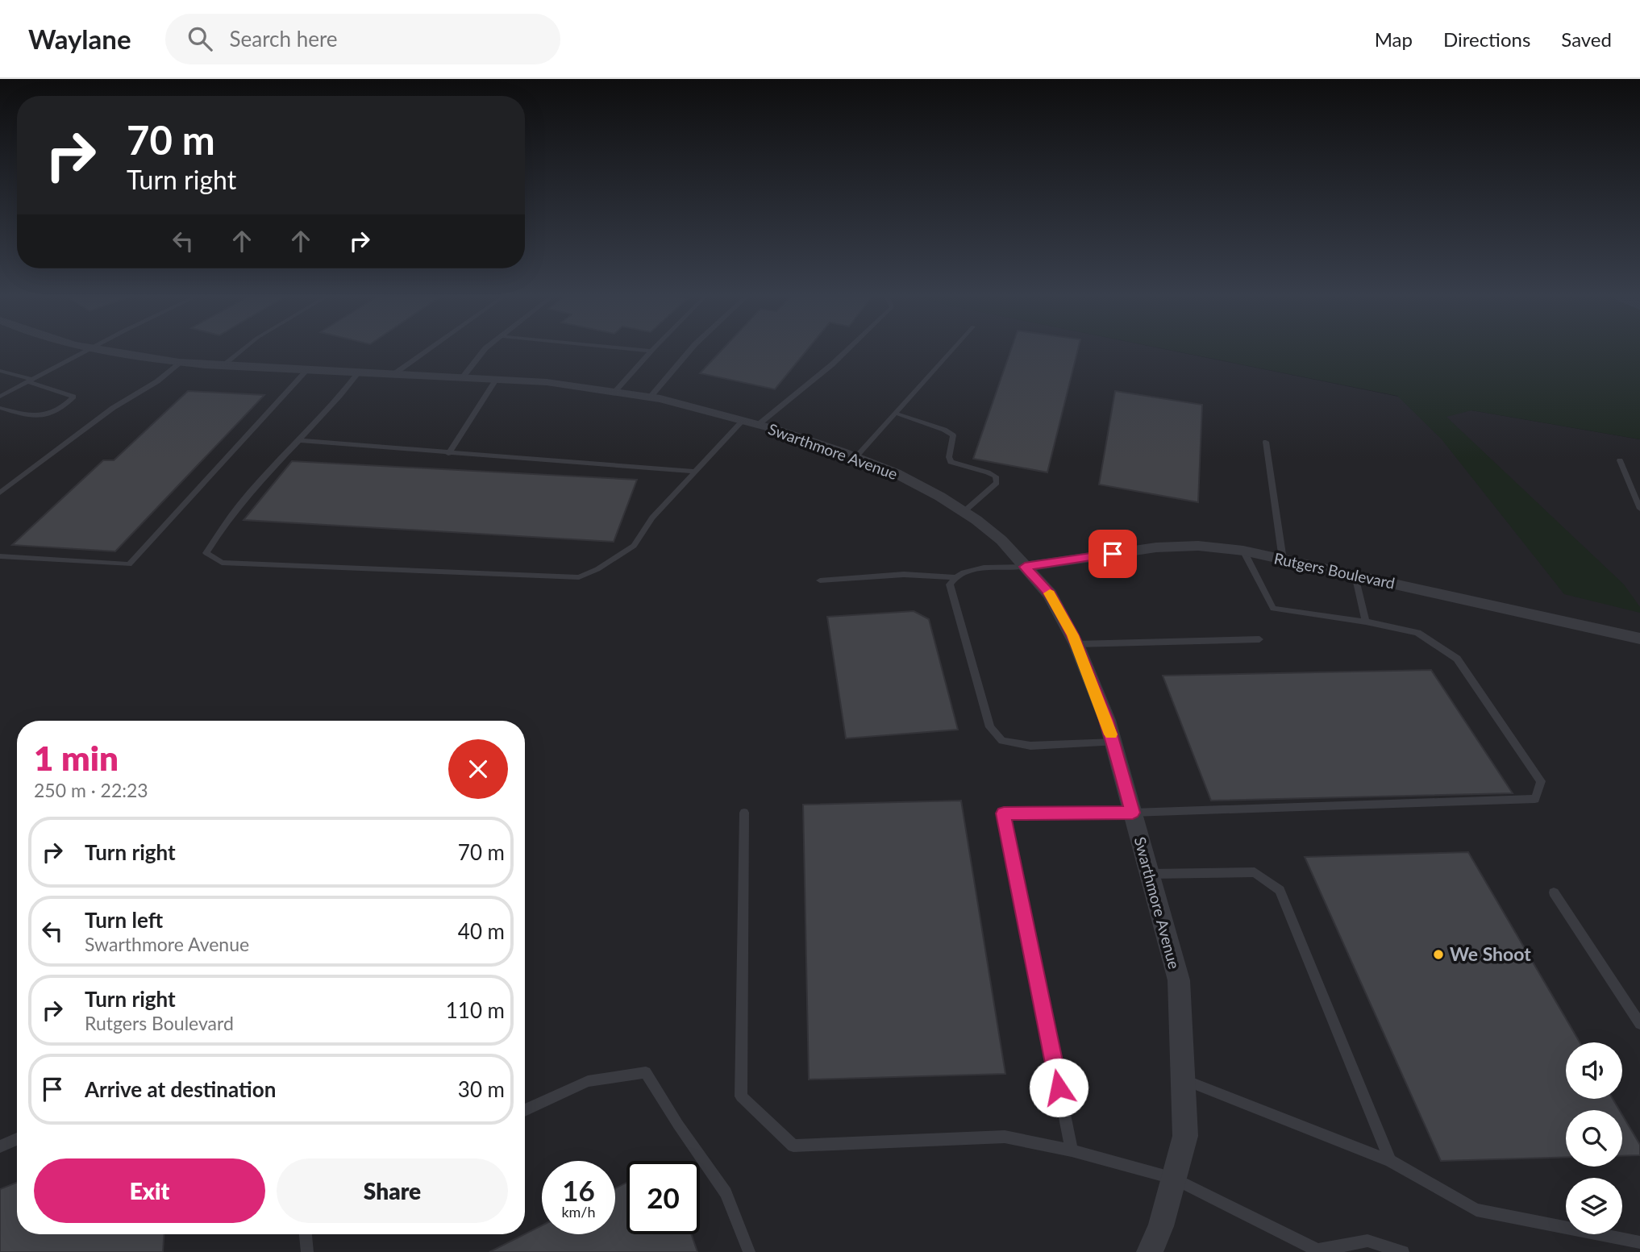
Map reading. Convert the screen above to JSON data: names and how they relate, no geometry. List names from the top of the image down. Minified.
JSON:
{"streets":{"street":["Swarthmore Avenue","Rutgers Boulevard"]},"crossings":[["Swarthmore Avenue","Rutgers Boulevard"]],"places":["We Shoot"],"page":{"header":"Waylane","search":"Search here","nav":["Map","Directions","Saved"],"turn":["70 m","Turn right"],"heading":["1 min","250 m · 22:23"],"list":[{"name":"Turn right","value":"70 m"},{"name":"Turn left","note":"Swarthmore Avenue","value":"40 m"},{"name":"Turn right","note":"Rutgers Boulevard","value":"110 m"},{"name":"Arrive at destination","value":"30 m"}],"buttons":["Exit","Share"],"speed":"16 km/h","limit":"20"}}
